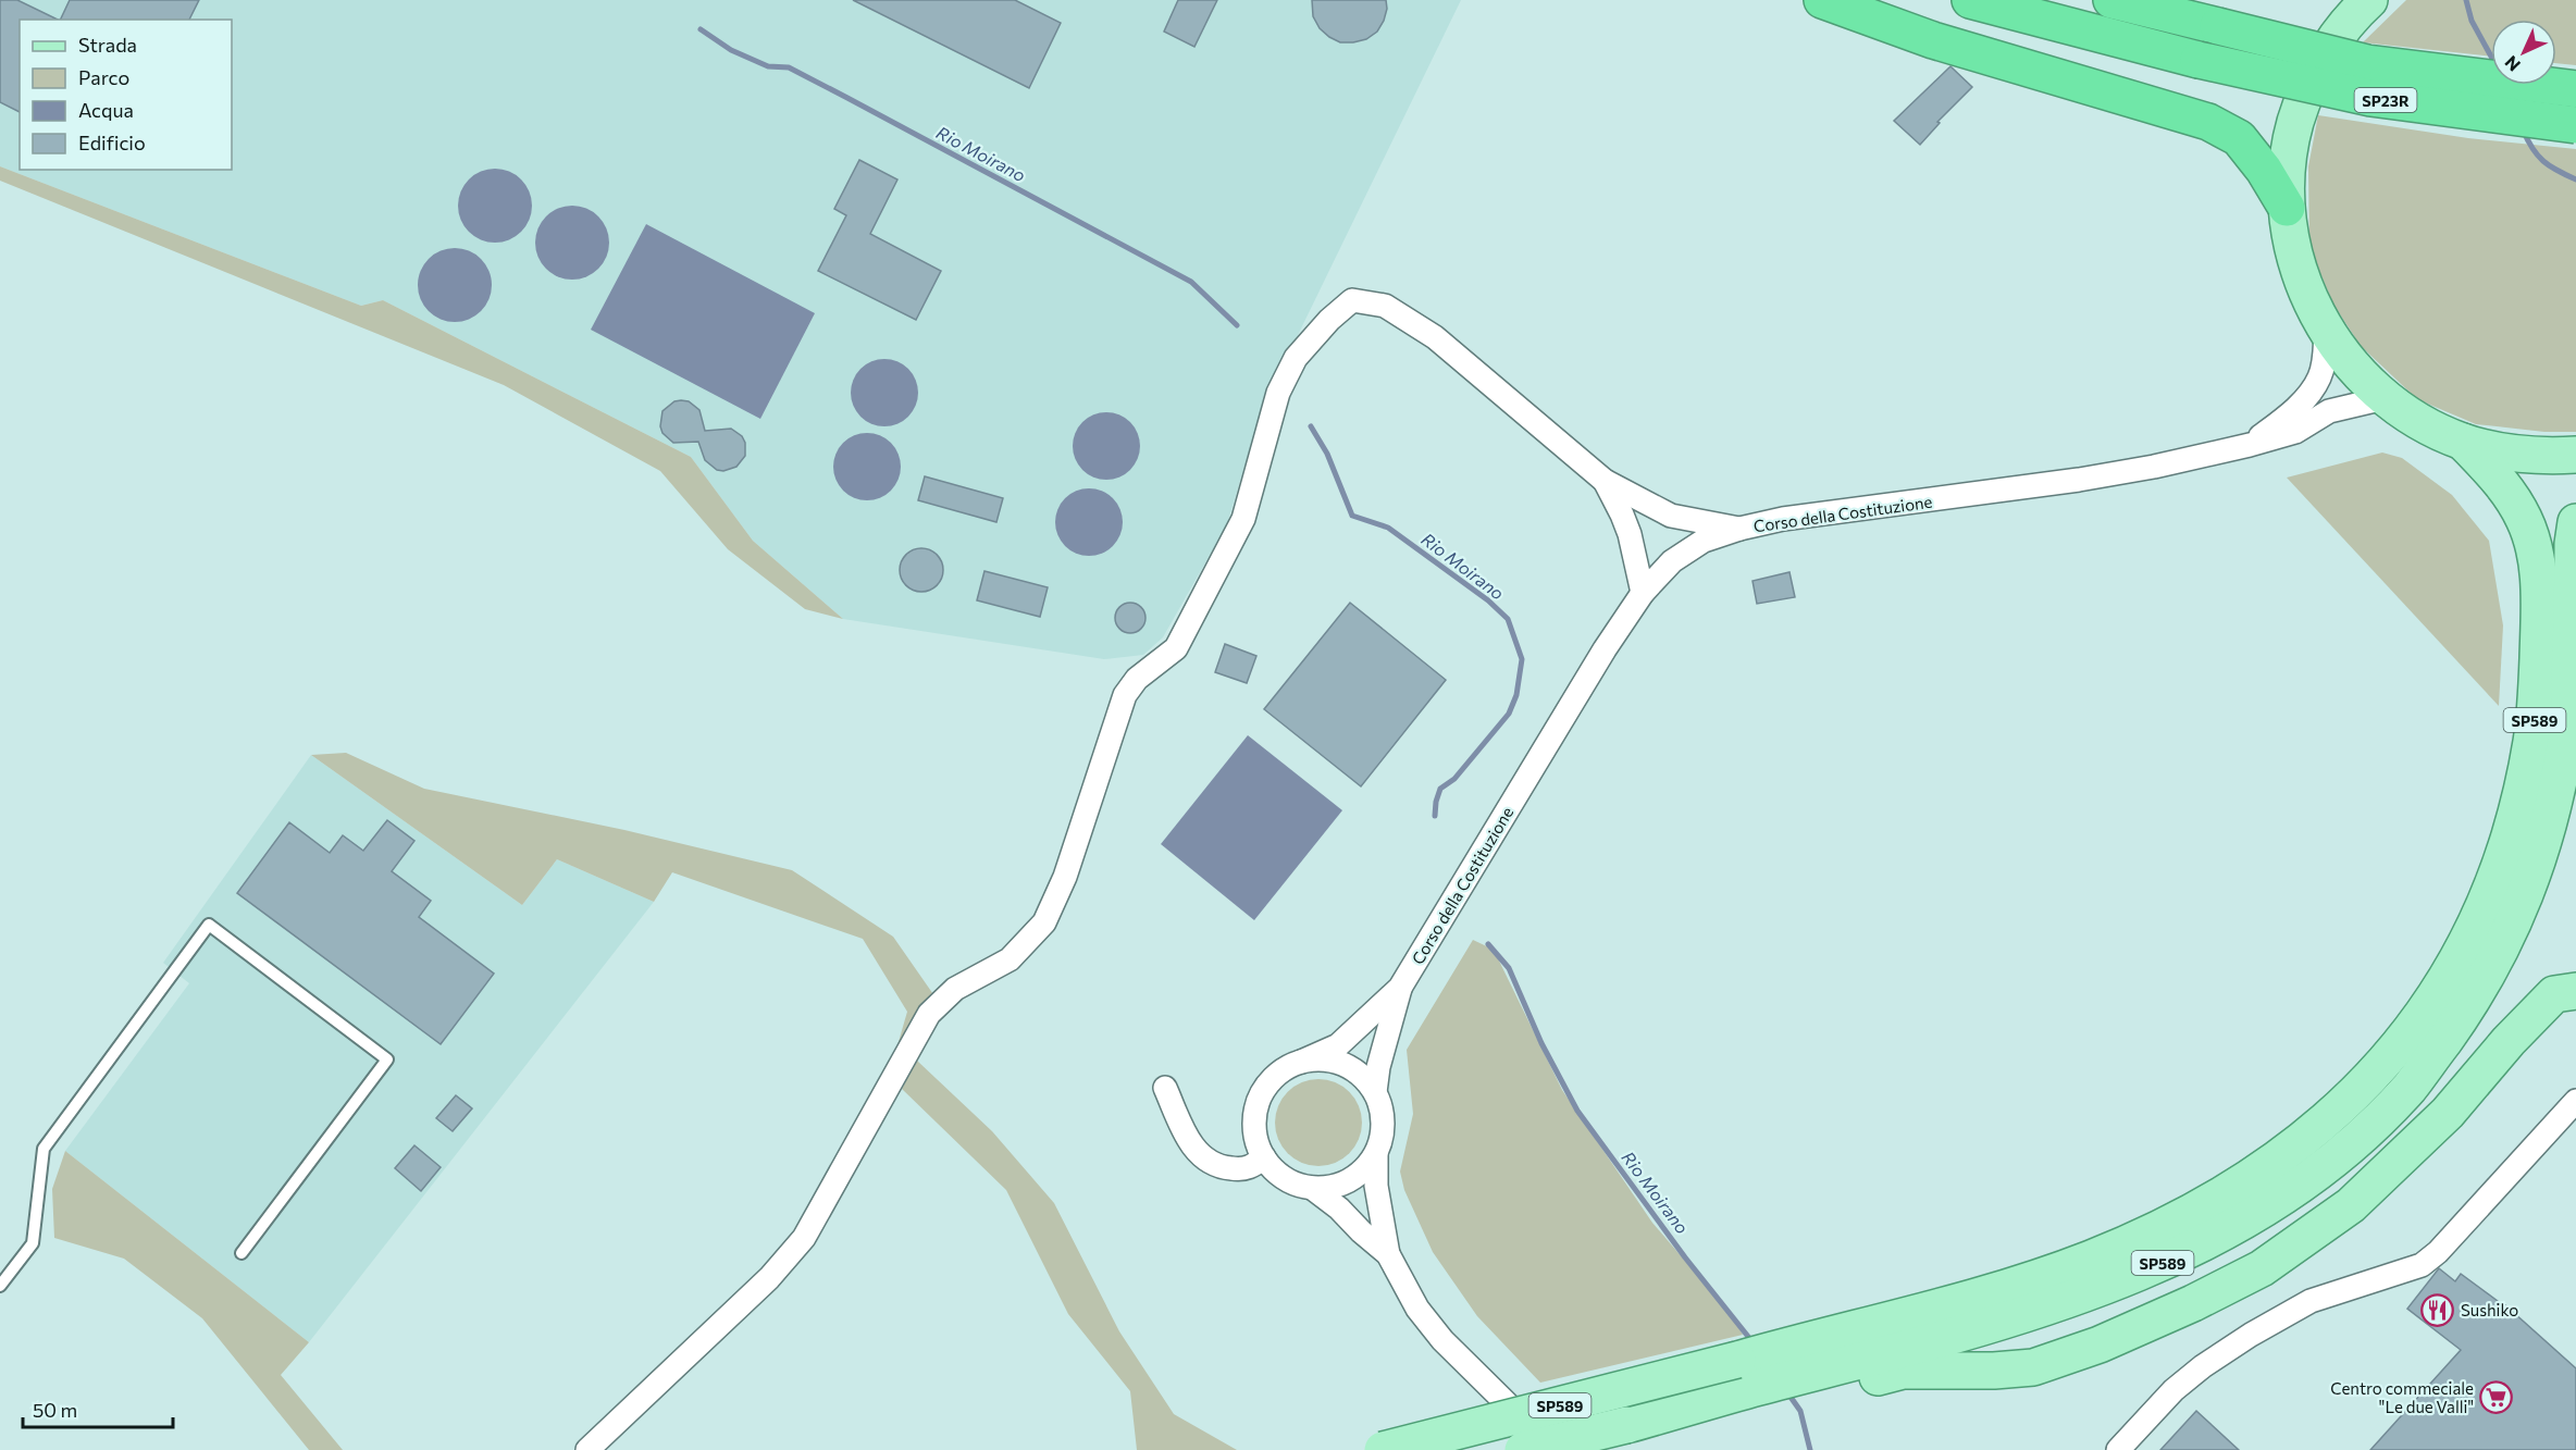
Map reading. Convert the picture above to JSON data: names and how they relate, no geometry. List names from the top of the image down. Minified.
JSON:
{"streets":{"highway":["SP23R"],"main road":["SP589"],"street":["Corso della Costituzione"]},"water":["Rio Moirano"],"places":{"restaurant":["Sushiko"],"supermarket":["Centro commeciale \"Le due Valli\""]},"legend":["Strada","Parco","Acqua","Edificio"],"scale_bar":"50 m","north":"bottom left"}
